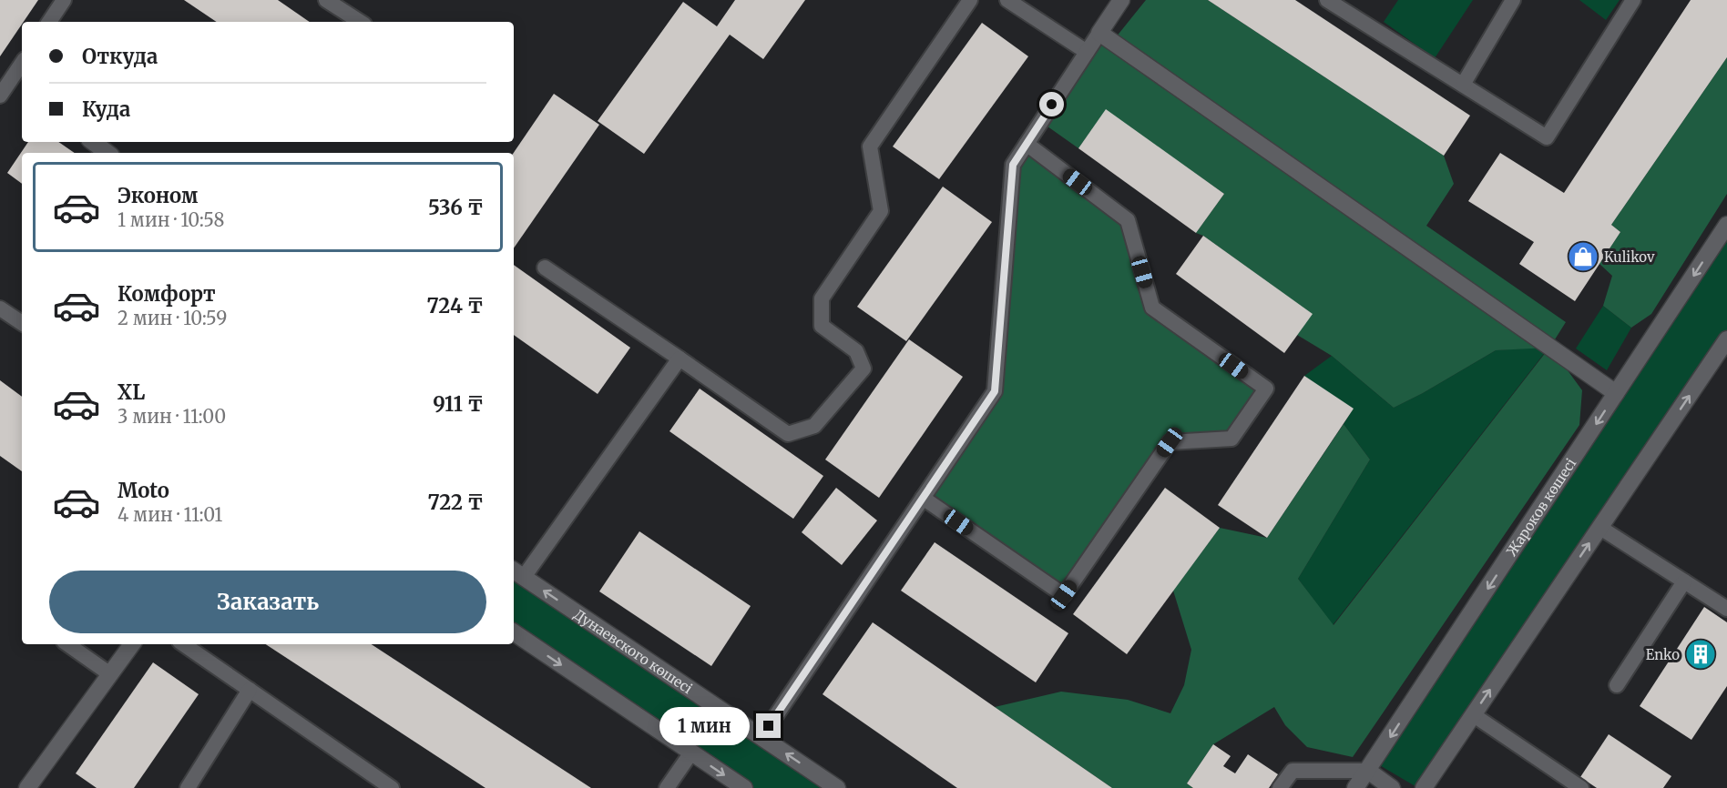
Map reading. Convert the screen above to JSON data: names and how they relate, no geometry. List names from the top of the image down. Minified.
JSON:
{"streets":{"street":["Жароков көшесі","Дунаевского көшесі"]},"places":{"shop":["Kulikov"],"building":["Enko"]},"page":{"banner":["Откуда","Куда"],"list":[{"name":"Эконом","note":"1 мин · 10:58","value":"536 ₸"},{"name":"Комфорт","note":"2 мин · 10:59","value":"724 ₸"},{"name":"XL","note":"3 мин · 11:00","value":"911 ₸"},{"name":"Moto","note":"4 мин · 11:01","value":"722 ₸"}],"buttons":"Заказать","bubble":"1 мин"}}
